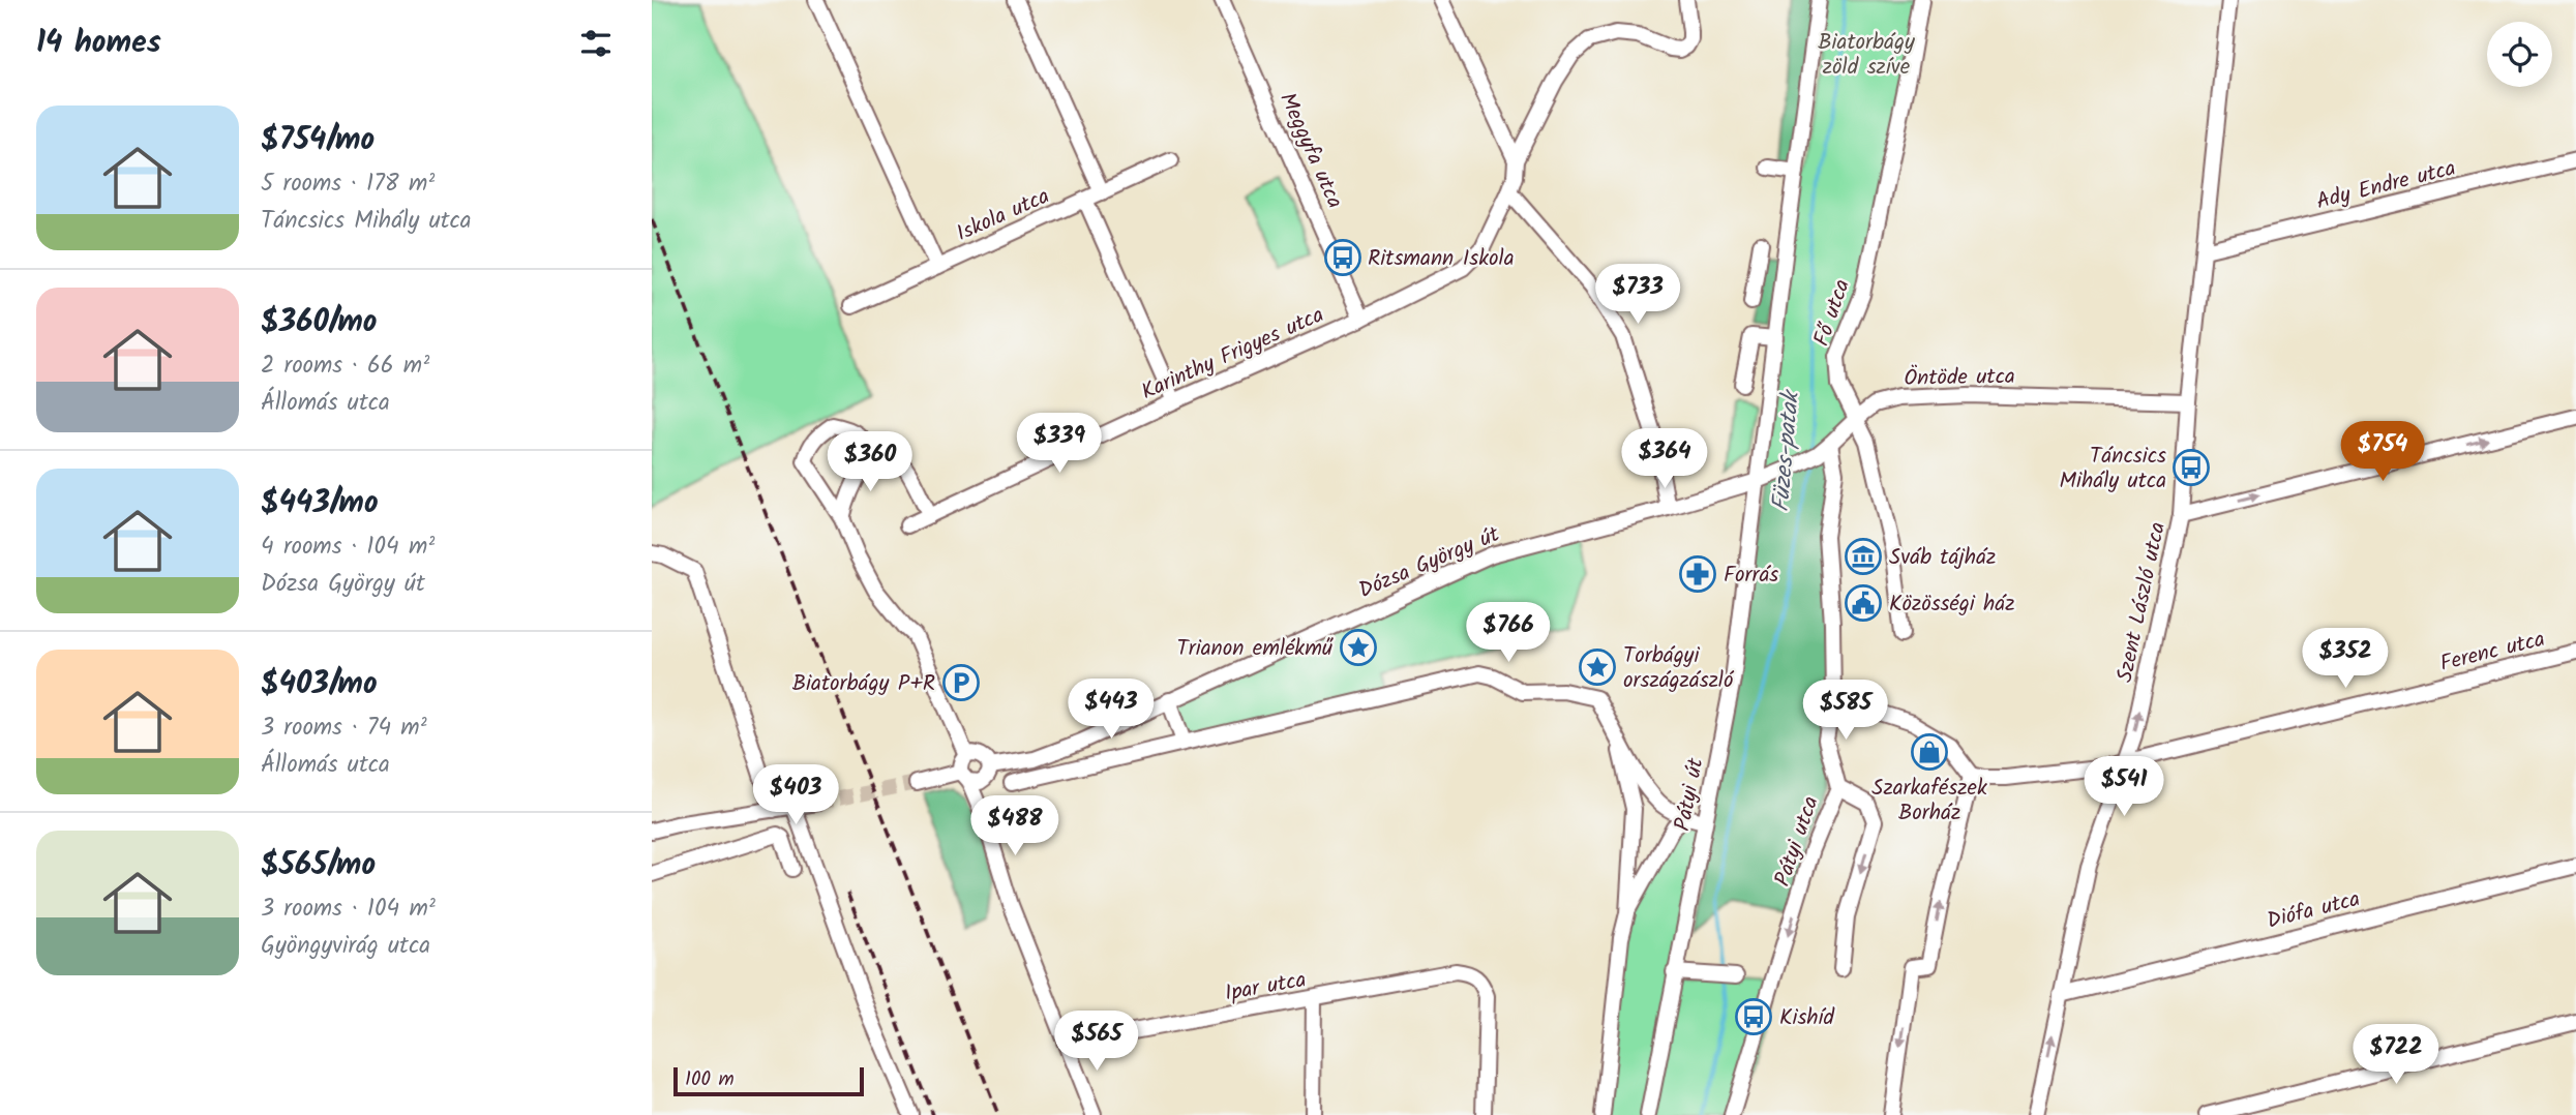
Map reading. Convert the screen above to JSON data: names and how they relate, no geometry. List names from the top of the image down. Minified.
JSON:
{"streets":{"street":["Meggyfa utca","Ady Endre utca","Iskola utca","Fő utca","Karinthy Frigyes utca","Öntöde utca","Dózsa György út","Szent László utca","Ferenc utca","Pátyi út","Pátyi utca","Diófa utca","Ipar utca"]},"crossings":[["Meggyfa utca","Karinthy Frigyes utca"],["Ady Endre utca","Szent László utca"],["Fő utca","Öntöde utca"],["Öntöde utca","Dózsa György út"],["Öntöde utca","Szent László utca"],["Öntöde utca","Pátyi út"],["Öntöde utca","Pátyi utca"],["Dózsa György út","Pátyi út"],["Szent László utca","Ferenc utca"],["Szent László utca","Diófa utca"]],"one_way":["Pátyi utca"],"water":["Füzes-patak"],"parks":["Biatorbágy zöld szíve"],"places":{"bus stop":["Ritsmann Iskola","Táncsics Mihály utca","Kishíd"],"museum":["Sváb tájház"],"pharmacy":["Forrás"],"public building":["Közösségi ház"],"place":["Trianon emlékmű","Torbágyi országzászló"],"parking":["Biatorbágy P+R"],"shop":["Szarkafészek Borház"]},"scale_bar":"100 m","page":{"heading":"14 homes","list":[{"name":"$754/mo","note":"5 rooms · 178 m² · Táncsics Mihály utca"},{"name":"$360/mo","note":"2 rooms · 66 m² · Állomás utca"},{"name":"$443/mo","note":"4 rooms · 104 m² · Dózsa György út"},{"name":"$403/mo","note":"3 rooms · 74 m² · Állomás utca"},{"name":"$565/mo","note":"3 rooms · 104 m² · Gyöngyvirág utca"}],"price":["$733","$339","$754","$364","$360","$766","$352","$443","$585","$541","$403","$488","$565","$722"],"scale":"100 m"}}
